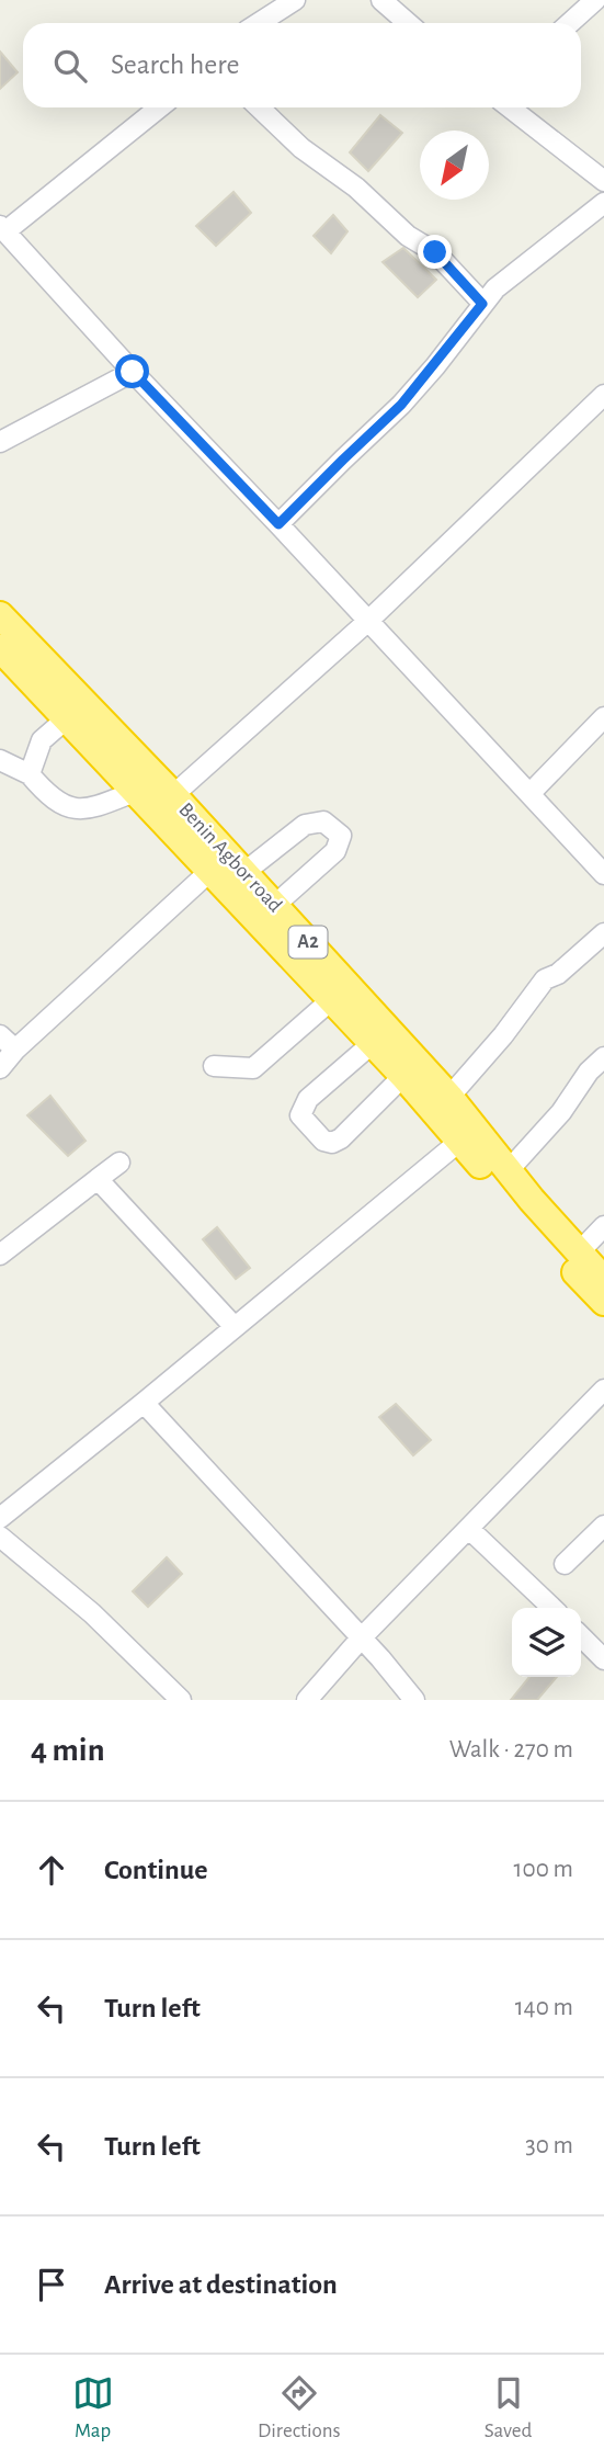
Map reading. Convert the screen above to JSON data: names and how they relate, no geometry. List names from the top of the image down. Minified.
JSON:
{"streets":{"highway":["Benin Agbor road","A2"]},"north":"bottom left","page":{"search":"Search here","heading":["4 min","Walk · 270 m"],"list":[["Continue","100 m"],["Turn left","140 m"],["Turn left","30 m"],"Arrive at destination"],"nav":["Map","Directions","Saved"]}}
